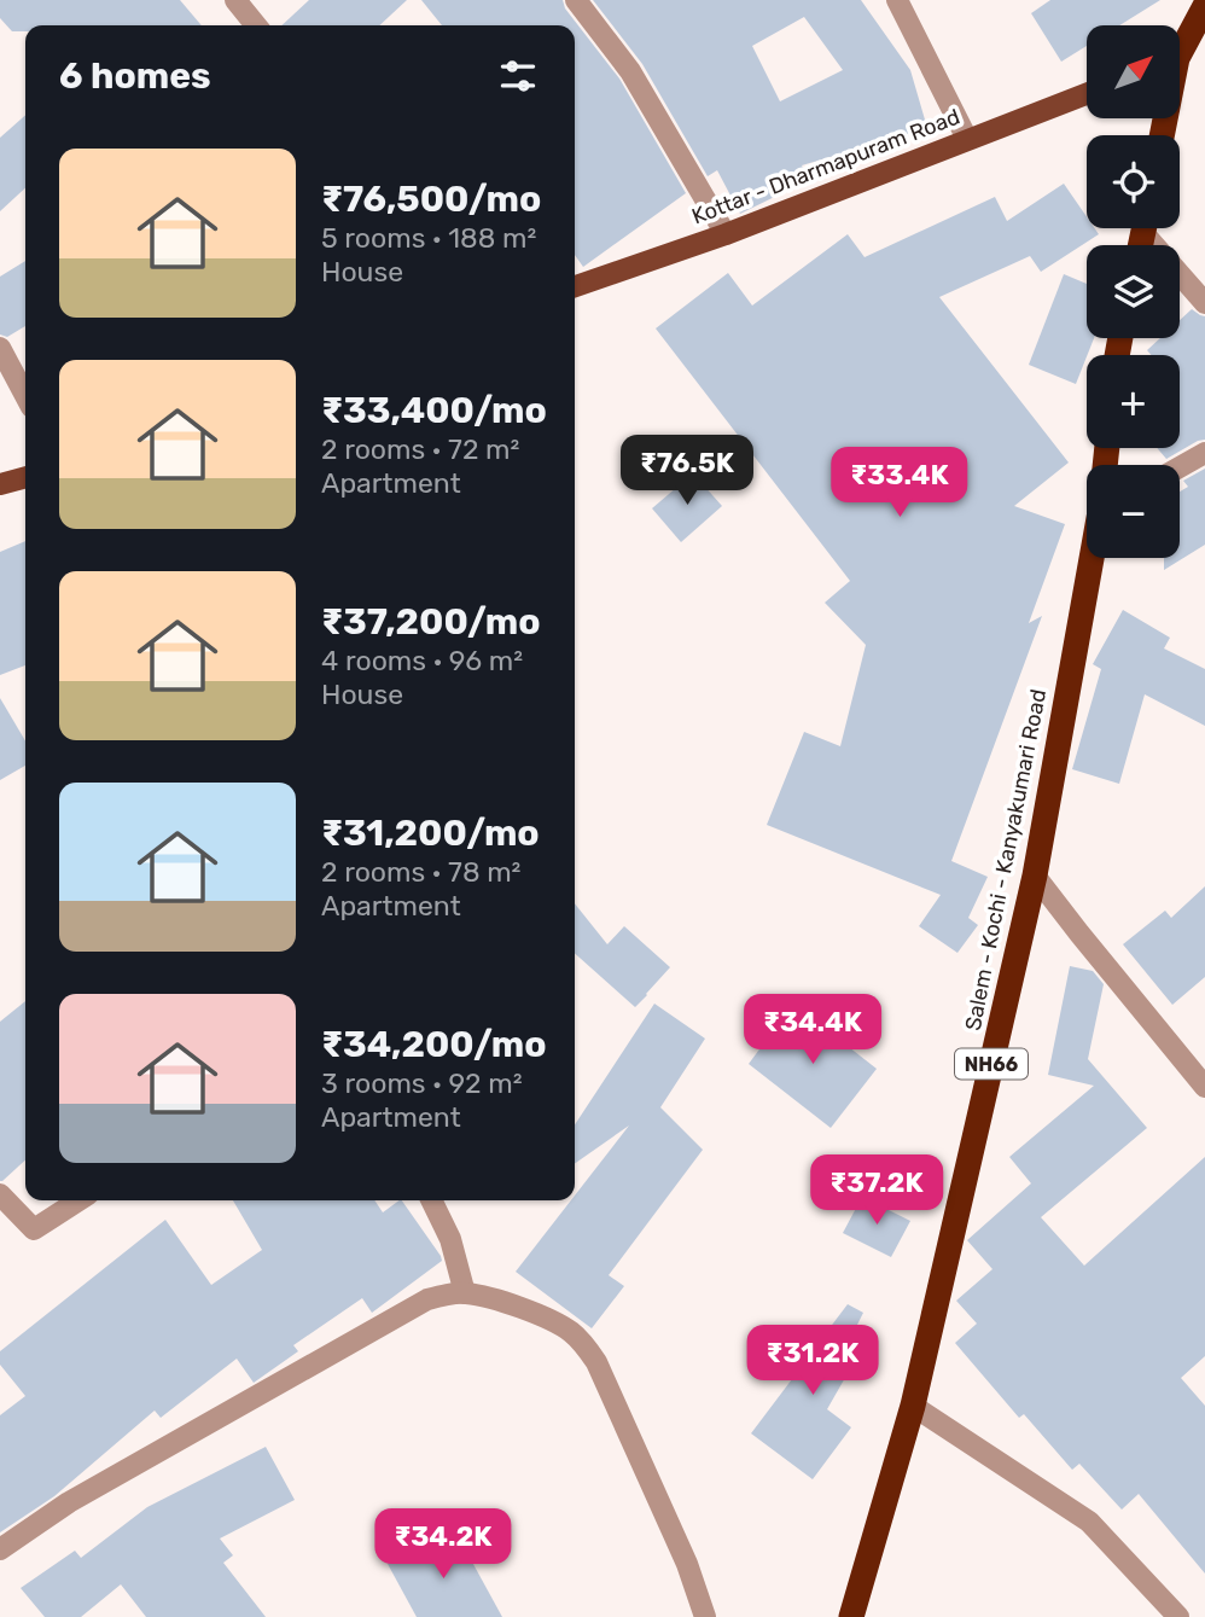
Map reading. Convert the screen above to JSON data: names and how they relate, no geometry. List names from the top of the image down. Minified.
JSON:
{"streets":{"highway":["Salem - Kochi - Kanyakumari Road","NH66"],"main road":["Kottar - Dharmapuram Road"]},"north":"top right","page":{"map_buttons":["+","−"],"heading":"6 homes","list":[{"name":"₹76,500/mo","note":"5 rooms · 188 m² · House"},{"name":"₹33,400/mo","note":"2 rooms · 72 m² · Apartment"},{"name":"₹37,200/mo","note":"4 rooms · 96 m² · House"},{"name":"₹31,200/mo","note":"2 rooms · 78 m² · Apartment"},{"name":"₹34,200/mo","note":"3 rooms · 92 m² · Apartment"}],"price":["₹76.5K","₹33.4K","₹34.4K","₹37.2K","₹31.2K","₹34.2K"]}}
